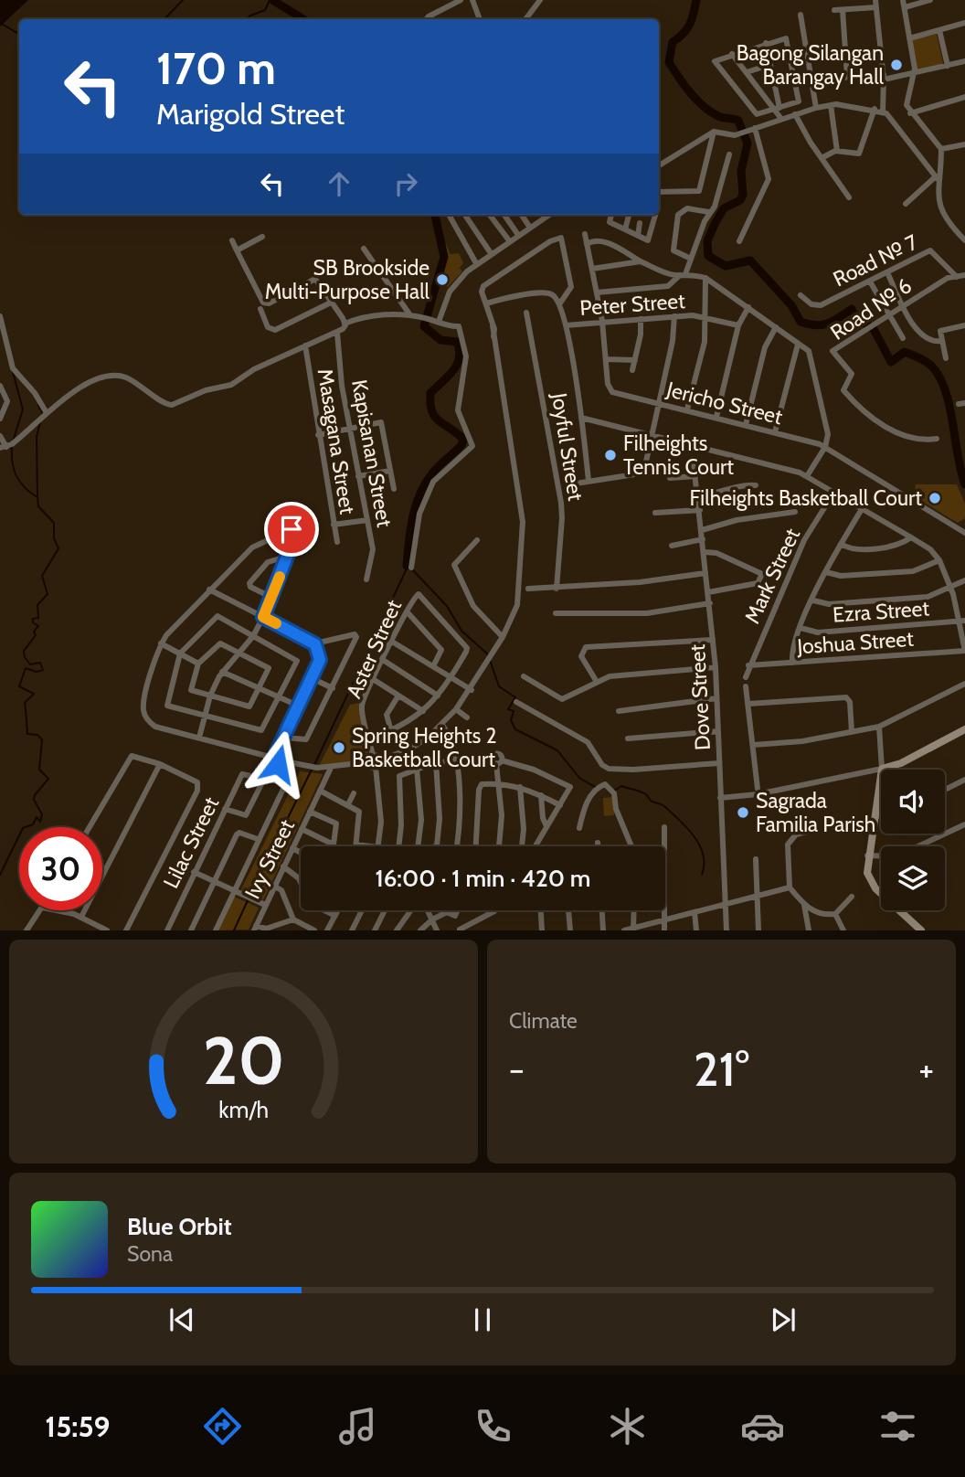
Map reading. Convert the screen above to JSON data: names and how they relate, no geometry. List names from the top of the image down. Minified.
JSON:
{"streets":{"street":["Road № 7","Peter Street","Road № 6","Jericho Street","Masagana Street","Joyful Street","Kapisanan Street","Mark Street","Ezra Street","Joshua Street","Aster Street","Dove Street","Lilac Street","Ivy Street"]},"crossings":[["Road № 7","Road № 6"],["Peter Street","Jericho Street"],["Mark Street","Joshua Street"]],"places":["Bagong Silangan Barangay Hall","SB Brookside Multi-Purpose Hall","Filheights Tennis Court","Filheights Basketball Court","Spring Heights 2 Basketball Court","Sagrada Familia Parish"],"page":{"turn":["170 m","Marigold Street"],"limit":"30","trip":"16:00 · 1 min · 420 m","tile":"Climate","heat":["−","21°","+"],"song":["Blue Orbit","Sona"],"tabs":"15:59","gauge":["20","km/h"]}}
